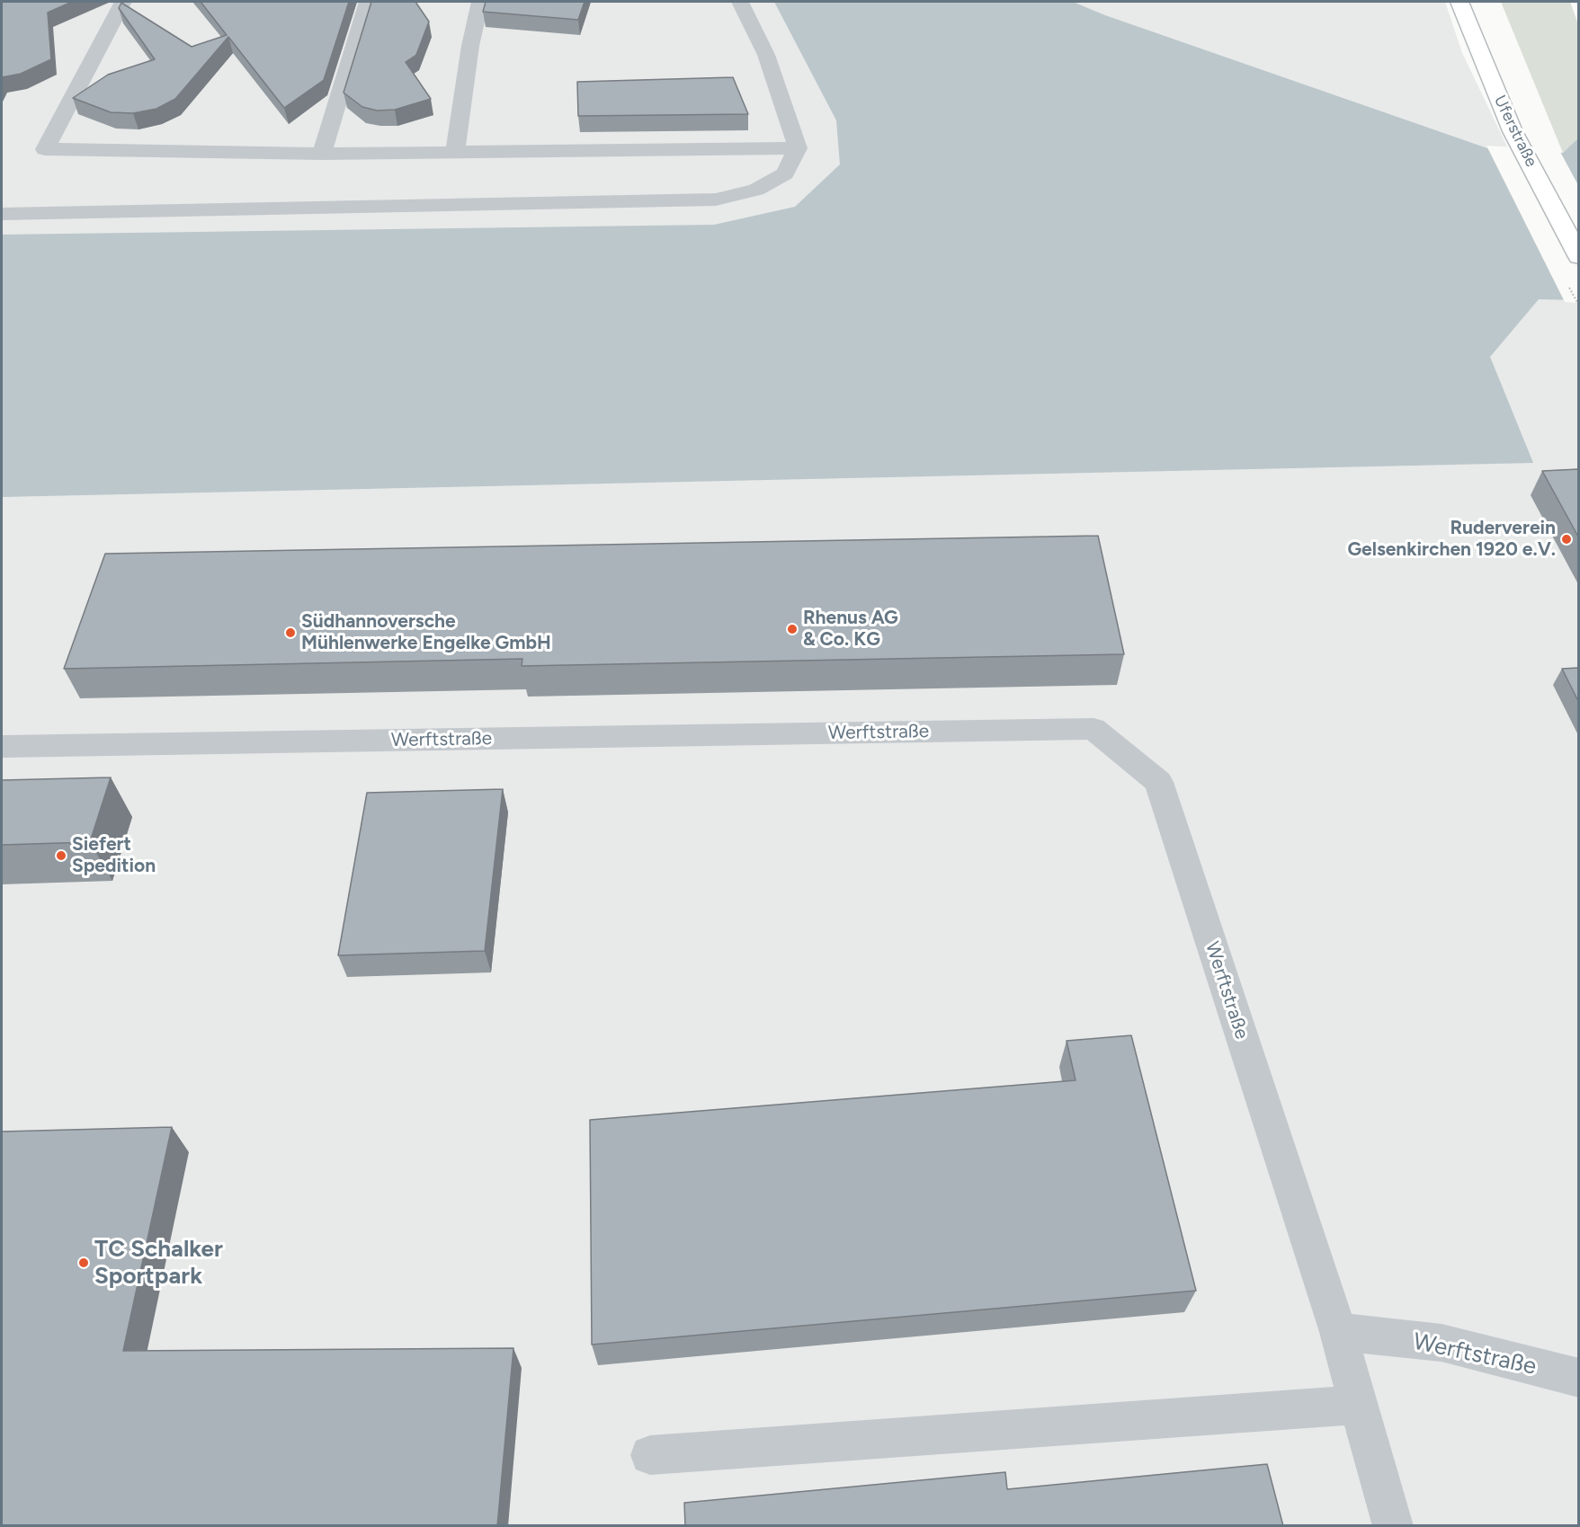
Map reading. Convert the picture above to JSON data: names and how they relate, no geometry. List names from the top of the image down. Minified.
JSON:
{"streets":{"main road":["Uferstraße"],"street":["Werftstraße"]},"places":["Ruderverein Gelsenkirchen 1920 e.V.","Rhenus AG & Co. KG","Südhannoversche Mühlenwerke Engelke GmbH","Siefert Spedition","TC Schalker Sportpark"]}
